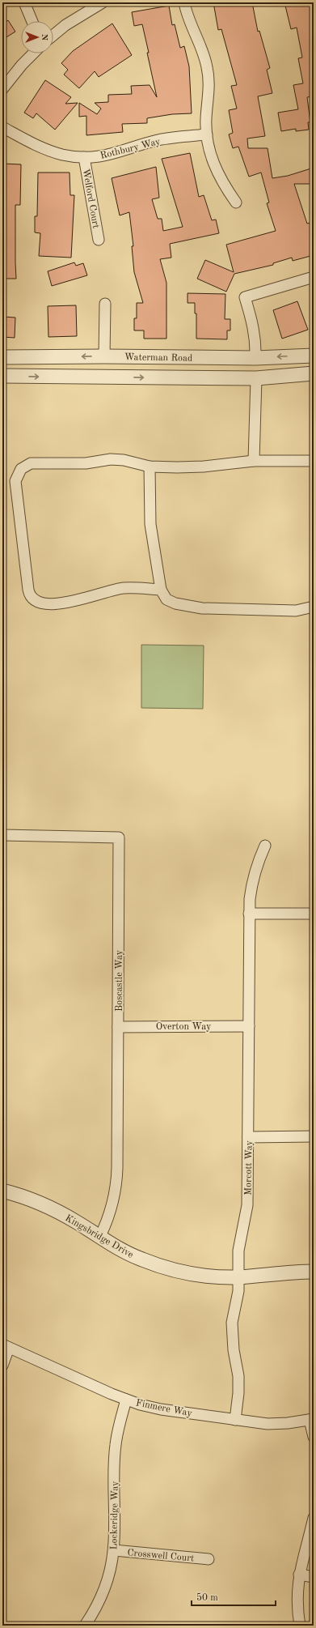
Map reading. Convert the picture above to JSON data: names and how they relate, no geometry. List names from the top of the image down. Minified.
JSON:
{"streets":{"street":["Rothbury Way","Welford Court","Waterman Road","Boscastle Way","Overton Way","Morcott Way","Kingsbridge Drive","Finmere Way","Lockeridge Way","Crosswell Court"]},"crossings":[["Rothbury Way","Welford Court"],["Boscastle Way","Overton Way"],["Boscastle Way","Kingsbridge Drive"],["Overton Way","Morcott Way"],["Morcott Way","Kingsbridge Drive"],["Morcott Way","Finmere Way"],["Finmere Way","Lockeridge Way"],["Lockeridge Way","Crosswell Court"]],"scale_bar":"50 m","north":"right"}
